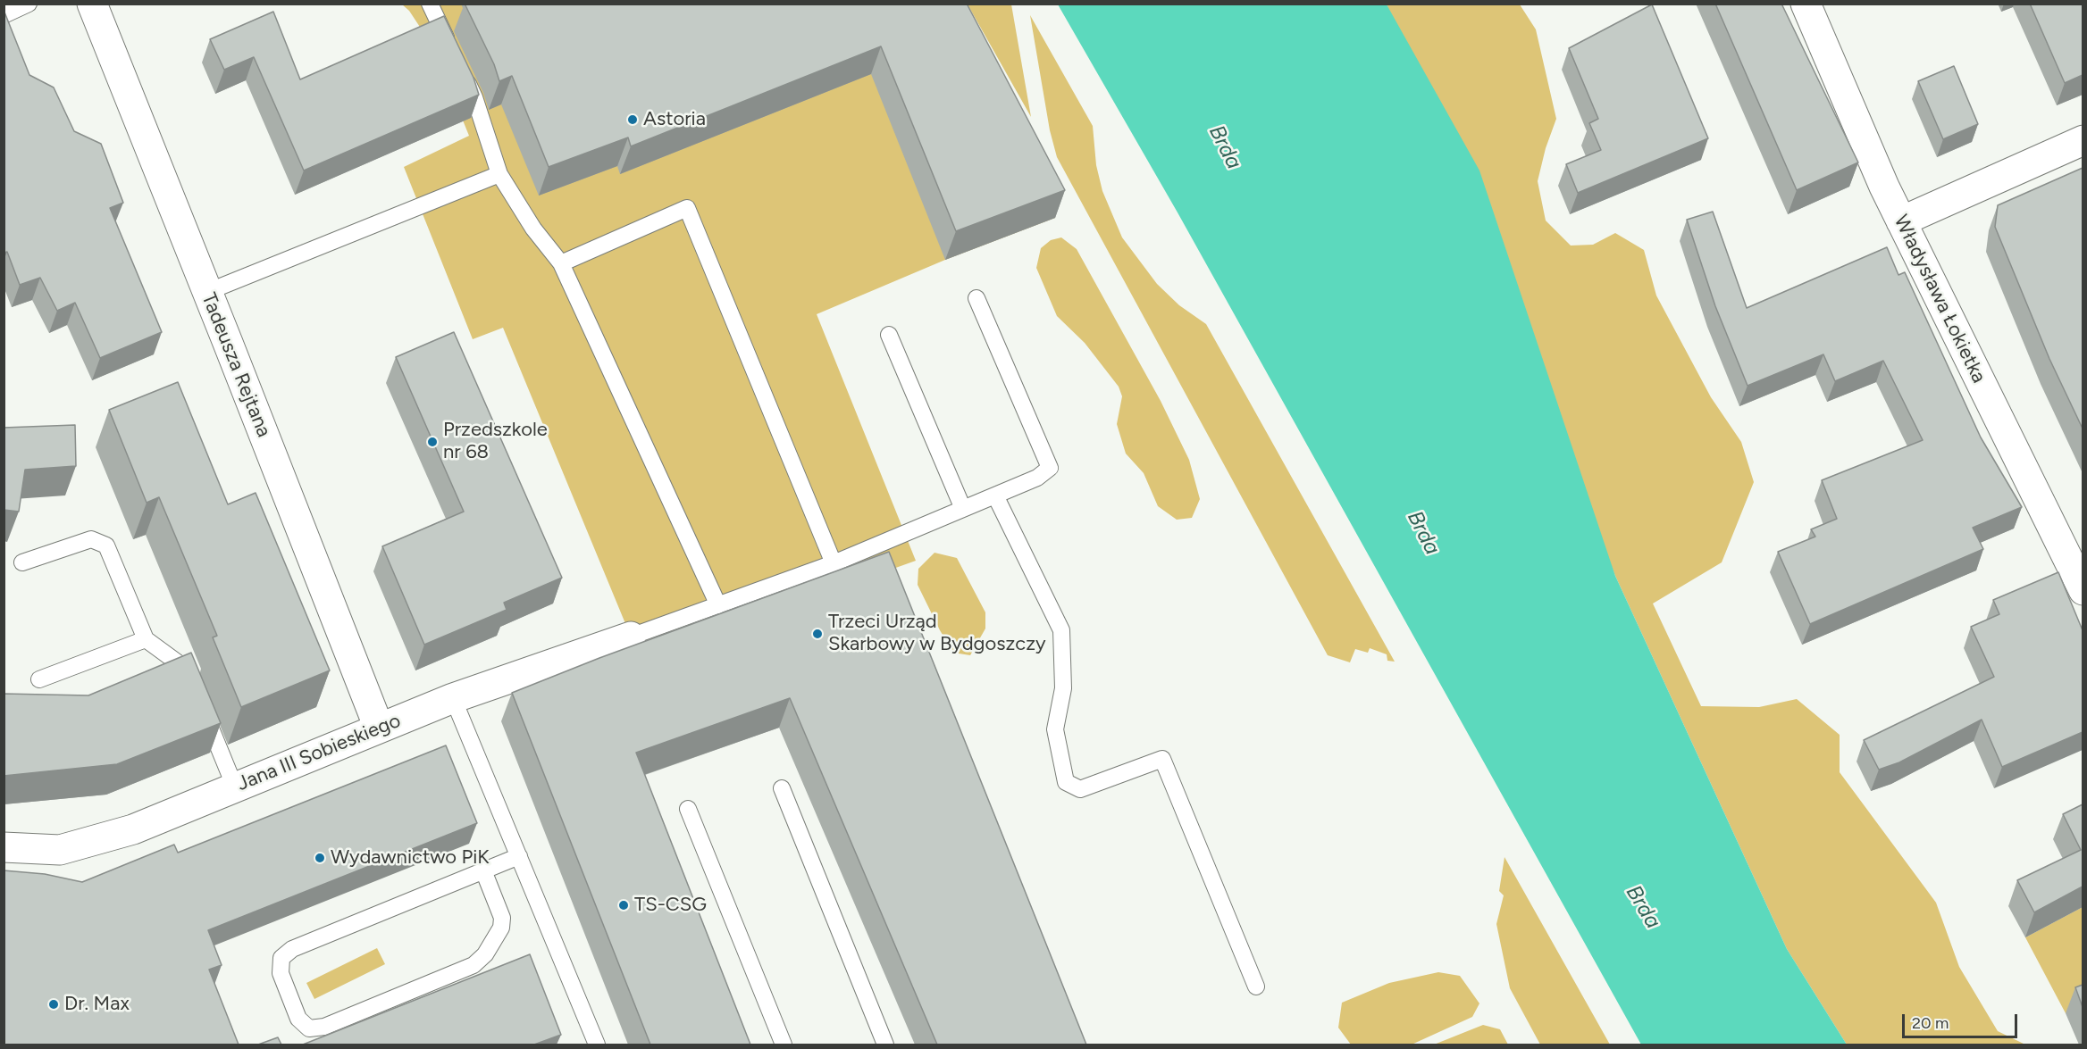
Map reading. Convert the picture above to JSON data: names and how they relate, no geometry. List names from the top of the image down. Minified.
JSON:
{"streets":{"street":["Władysława Łokietka","Tadeusza Rejtana","Jana III Sobieskiego"]},"crossings":[["Tadeusza Rejtana","Jana III Sobieskiego"]],"water":["Brda"],"places":["Astoria","Przedszkole nr 68","Trzeci Urząd Skarbowy w Bydgoszczy","Wydawnictwo PiK","TS-CSG","Dr. Max"],"scale_bar":"20 m"}
